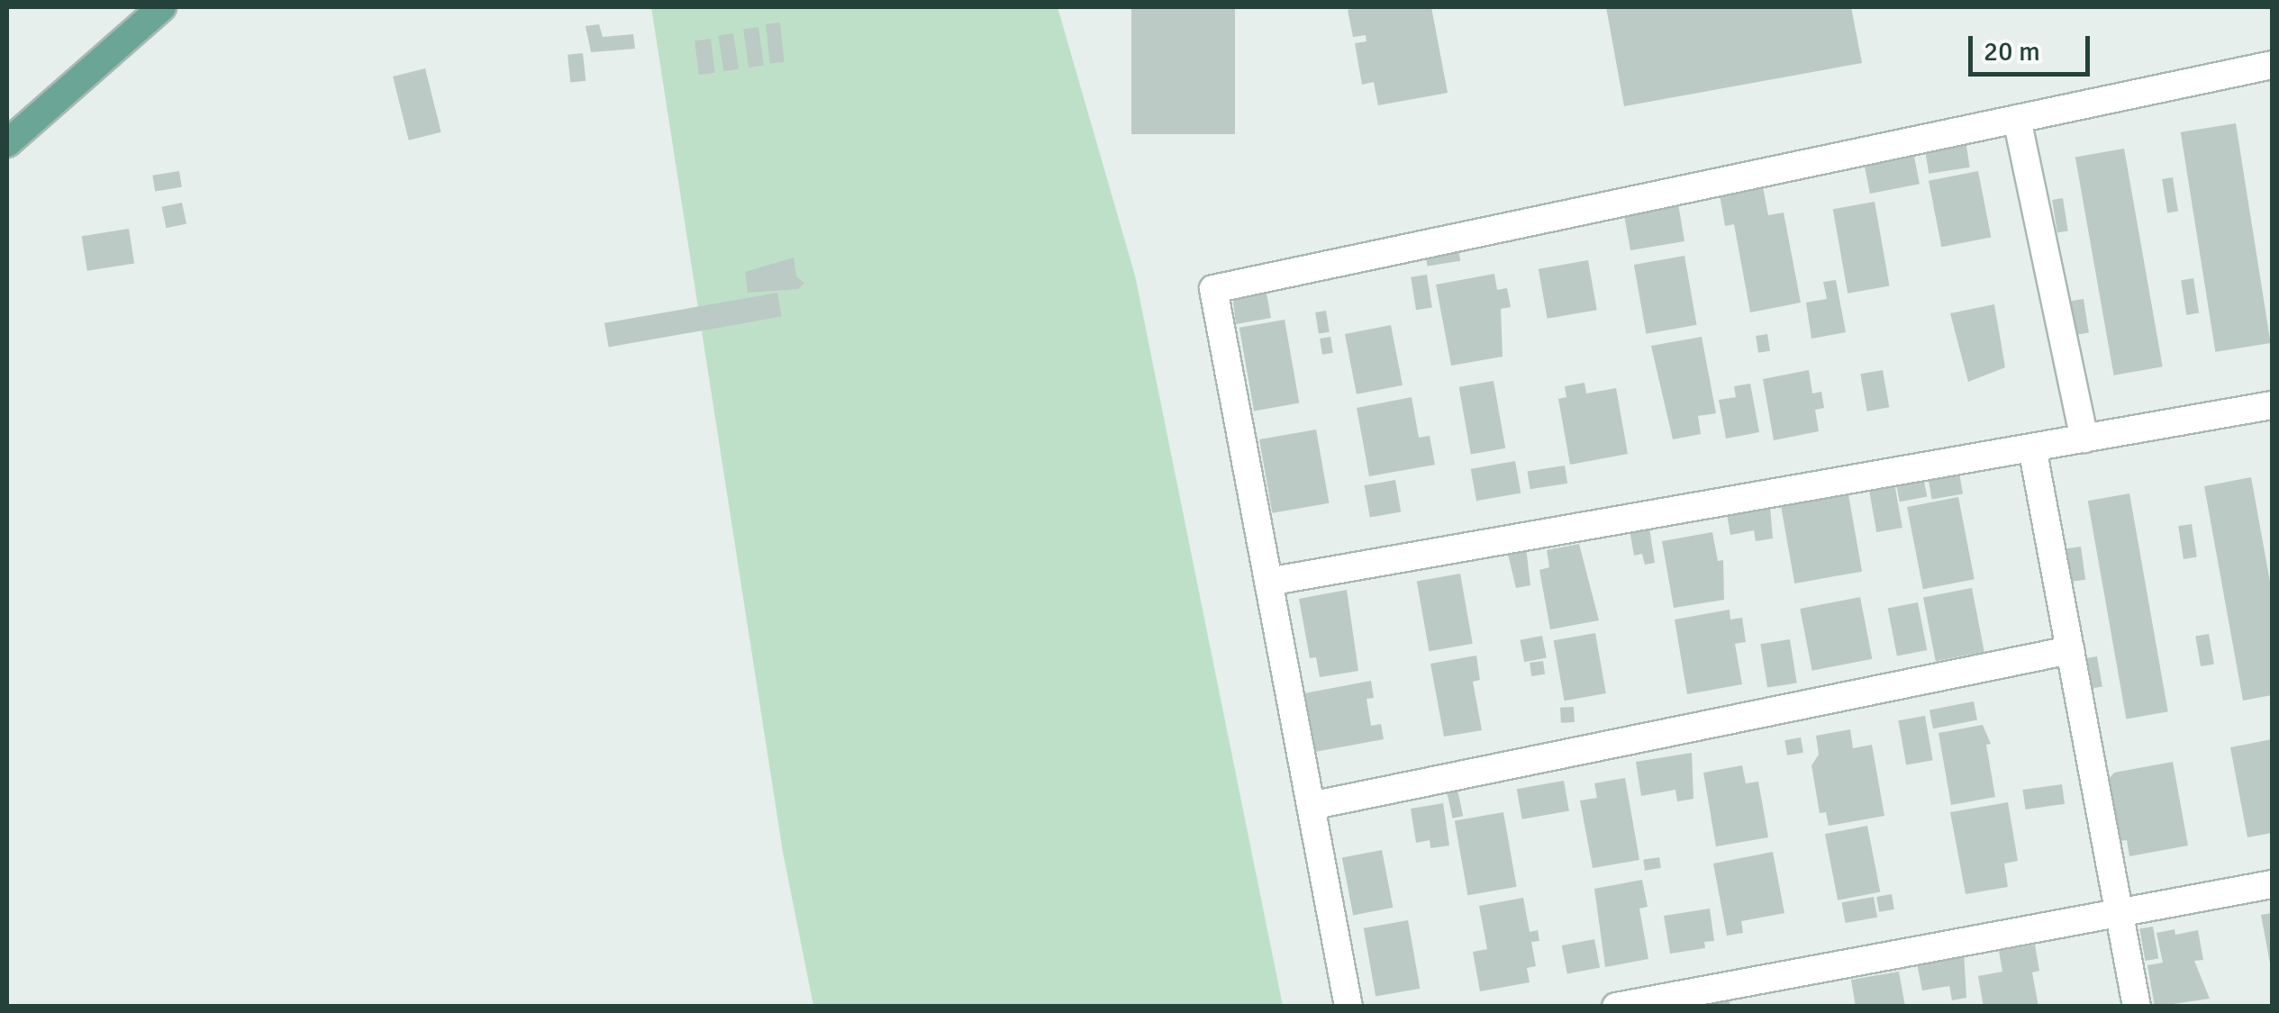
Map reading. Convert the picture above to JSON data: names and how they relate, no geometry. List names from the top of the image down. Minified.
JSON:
{"scale_bar":"20 m"}
